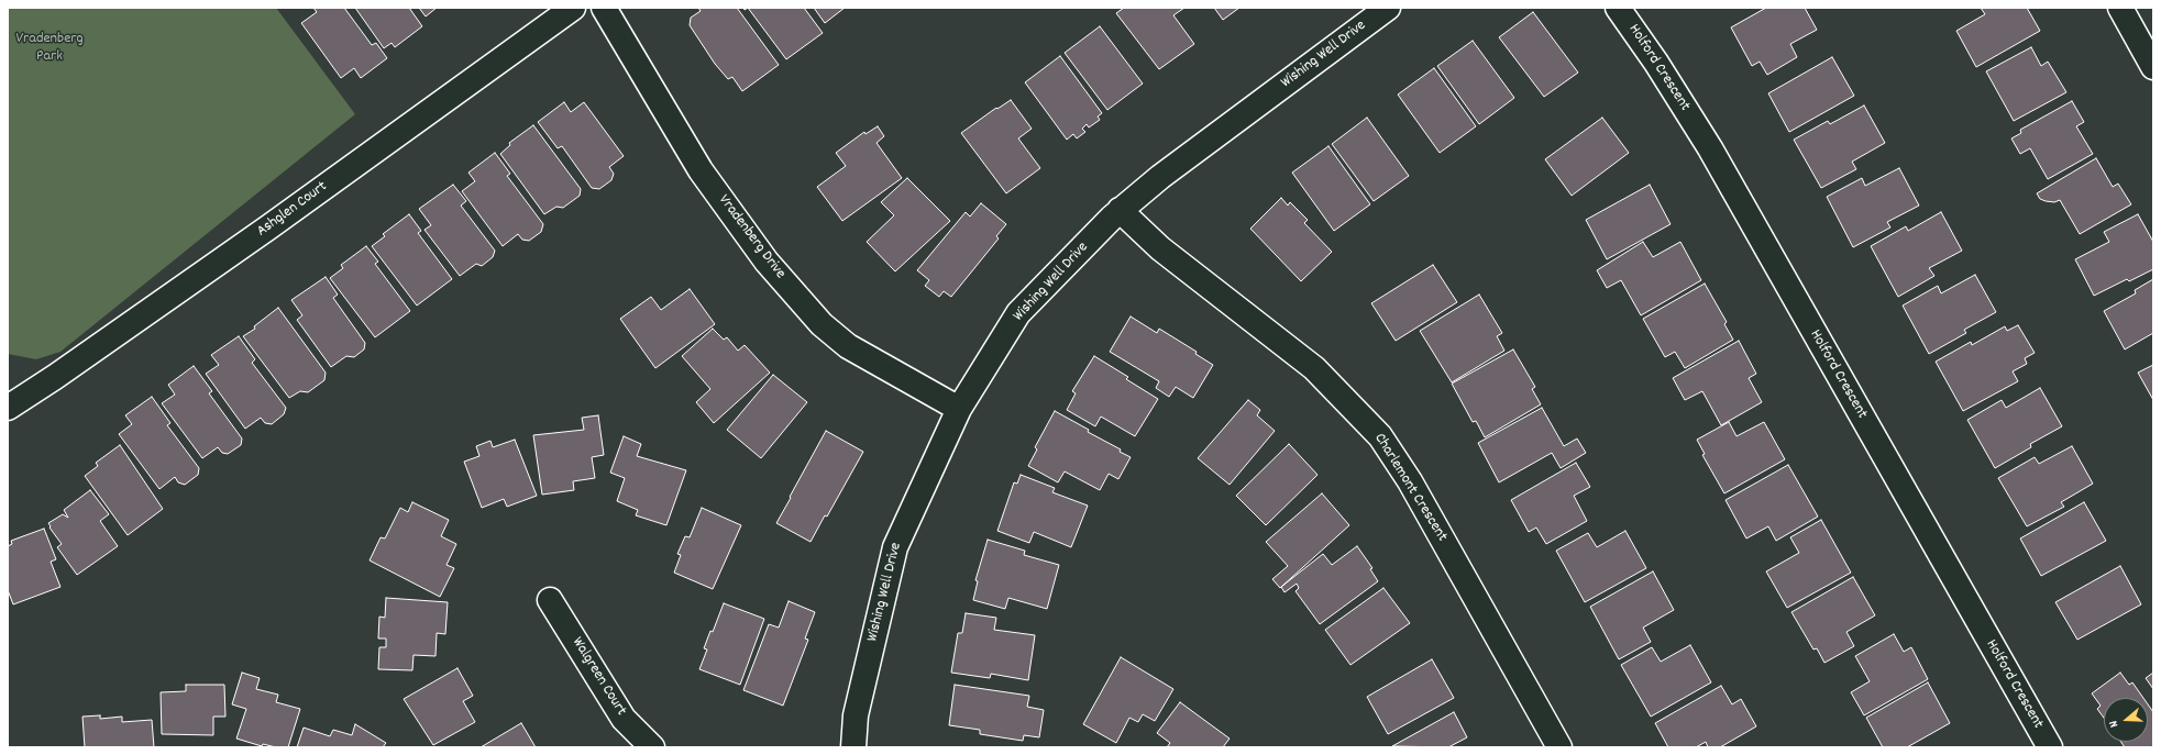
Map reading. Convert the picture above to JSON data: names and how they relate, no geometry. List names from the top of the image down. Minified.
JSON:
{"streets":{"street":["Wishing Well Drive","Holford Crescent","Ashglen Court","Vradenberg Drive","Charlemont Crescent","Walgreen Court"]},"crossings":[["Wishing Well Drive","Vradenberg Drive"],["Wishing Well Drive","Charlemont Crescent"]],"parks":["Vradenberg Park"],"north":"left"}
